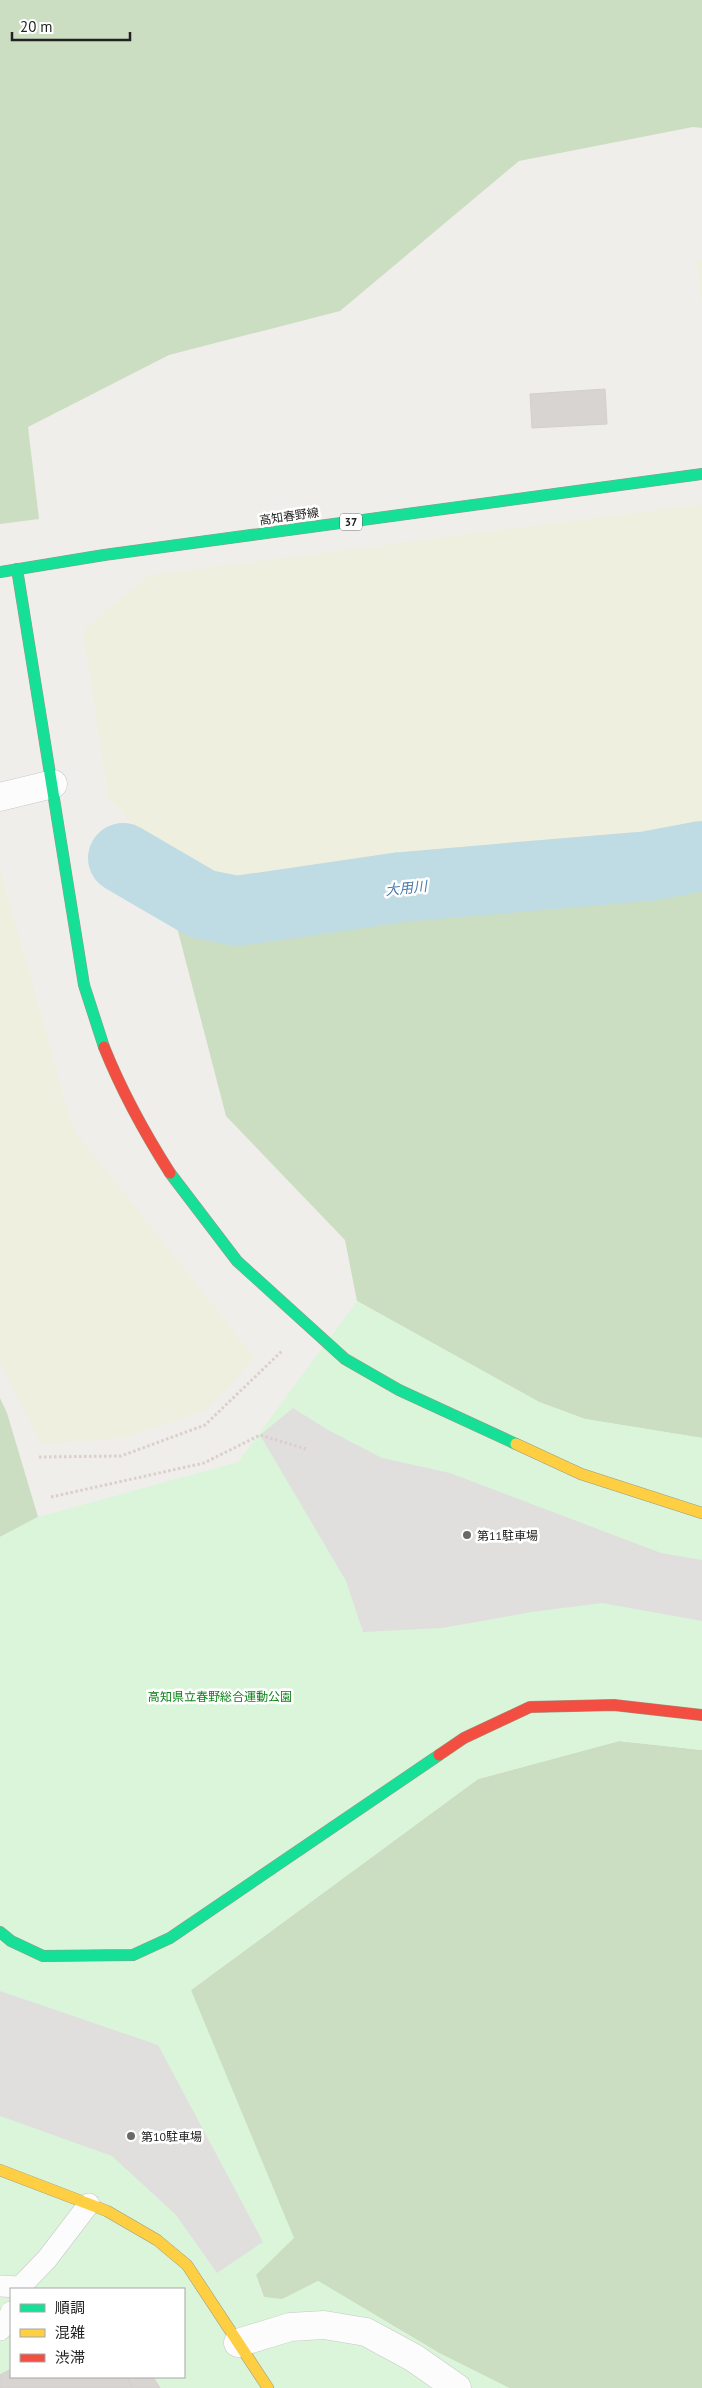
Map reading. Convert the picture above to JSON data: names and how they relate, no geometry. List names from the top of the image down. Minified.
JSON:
{"streets":{"street":["高知春野線","37"]},"water":["大用川"],"parks":["高知県立春野総合運動公園"],"places":["第11駐車場","第10駐車場"],"legend":["順調","混雑","渋滞"],"scale_bar":"20 m"}
